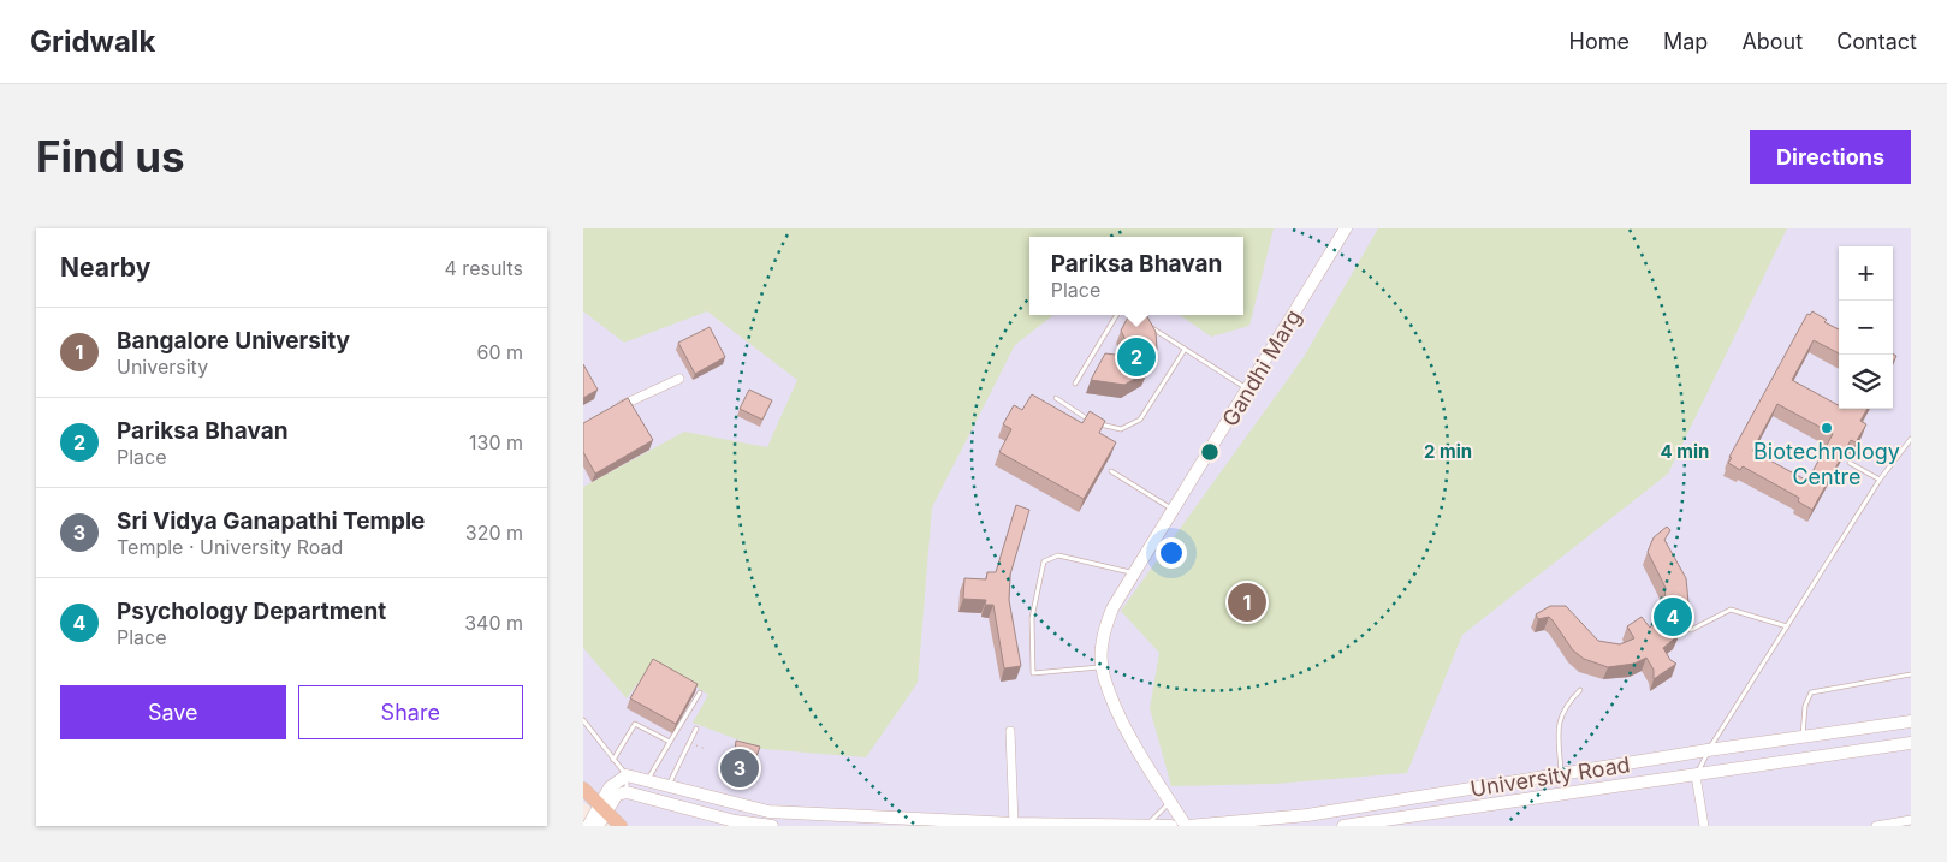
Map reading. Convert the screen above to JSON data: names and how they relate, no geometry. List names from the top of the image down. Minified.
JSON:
{"streets":{"main road":["Gandhi Marg","University Road"]},"crossings":[["Gandhi Marg","University Road"]],"places":["Biotechnology Centre"],"page":{"header":"Gridwalk","nav":["Home","Map","About","Contact"],"buttons":["Directions",["Save","Share"]],"title":"Find us","heading":["Nearby","4 results"],"popup":["Pariksa Bhavan","Place"],"map_buttons":["+","−"],"list":[{"mark":"1","name":"Bangalore University","note":"University","value":"60 m"},{"mark":"2","name":"Pariksa Bhavan","note":"Place","value":"130 m"},{"mark":"3","name":"Sri Vidya Ganapathi Temple","note":"Temple · University Road","value":"320 m"},{"mark":"4","name":"Psychology Department","note":"Place","value":"340 m"}],"pins":["2","1","4","3"]},"rings":["2 min","4 min"]}
